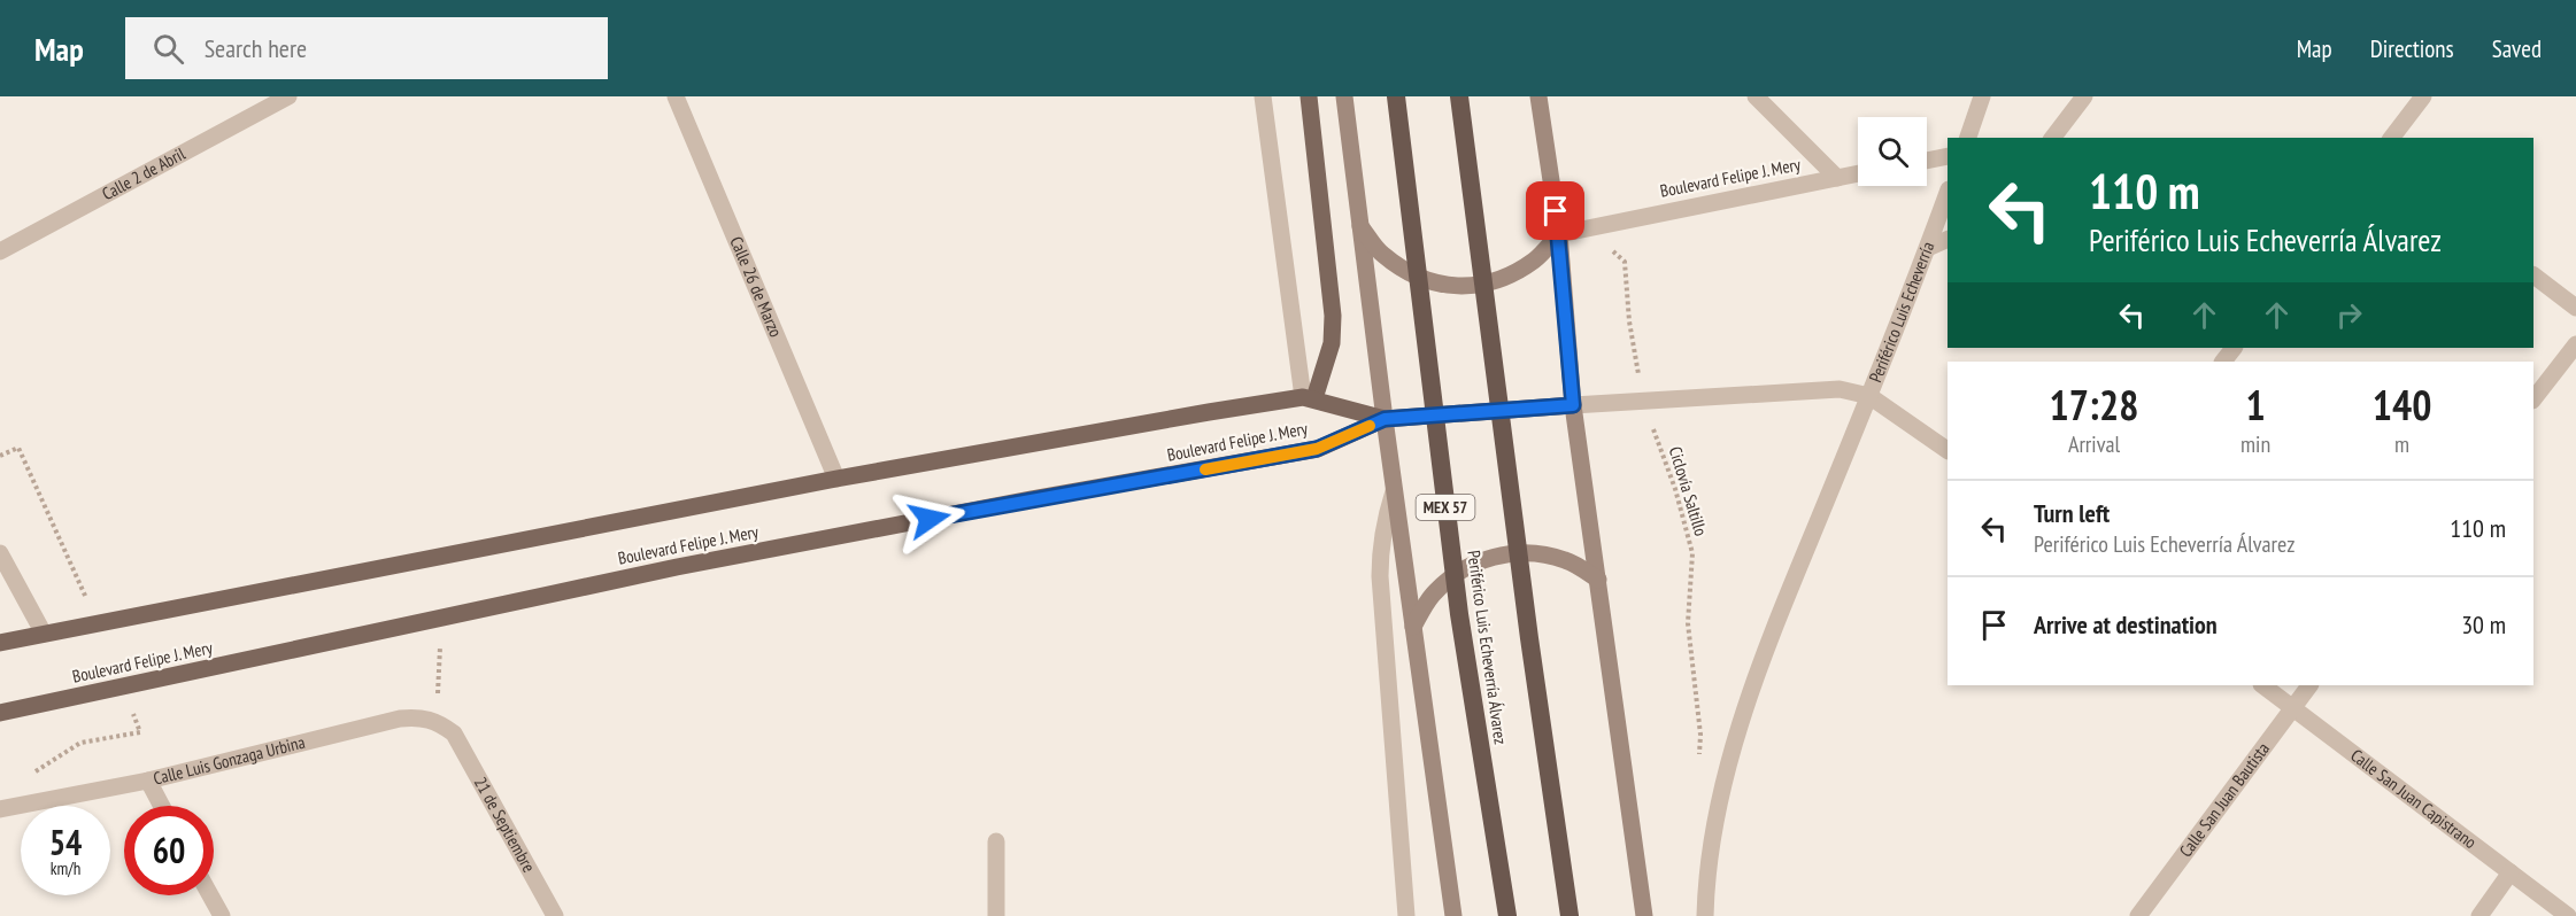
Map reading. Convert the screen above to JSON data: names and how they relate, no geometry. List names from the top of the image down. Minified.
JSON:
{"streets":{"highway":["MEX 57","Periférico Luis Echeverría Álvarez"],"main road":["Boulevard Felipe J. Mery"],"street":["Calle 2 de Abril","Calle 26 de Marzo","Periférico Luis Echeverría","Calle Luis Gonzaga Urbina","Calle San Juan Bautista","Calle San Juan Capistrano","21 de Septiembre"],"path":["Ciclovía Saltillo"]},"crossings":[["Boulevard Felipe J. Mery","Calle 26 de Marzo"],["Boulevard Felipe J. Mery","Periférico Luis Echeverría"],["Boulevard Felipe J. Mery","Ciclovía Saltillo"],["Calle Luis Gonzaga Urbina","21 de Septiembre"],["Calle San Juan Bautista","Calle San Juan Capistrano"]],"page":{"header":"Map","search":"Search here","nav":["Map","Directions","Saved"],"turn":["110 m","Periférico Luis Echeverría Álvarez"],"eta":["17:28","Arrival","1","min","140","m"],"list":[{"name":"Turn left","note":"Periférico Luis Echeverría Álvarez","value":"110 m"},{"name":"Arrive at destination","value":"30 m"}],"speed":"54 km/h","limit":"60"}}
